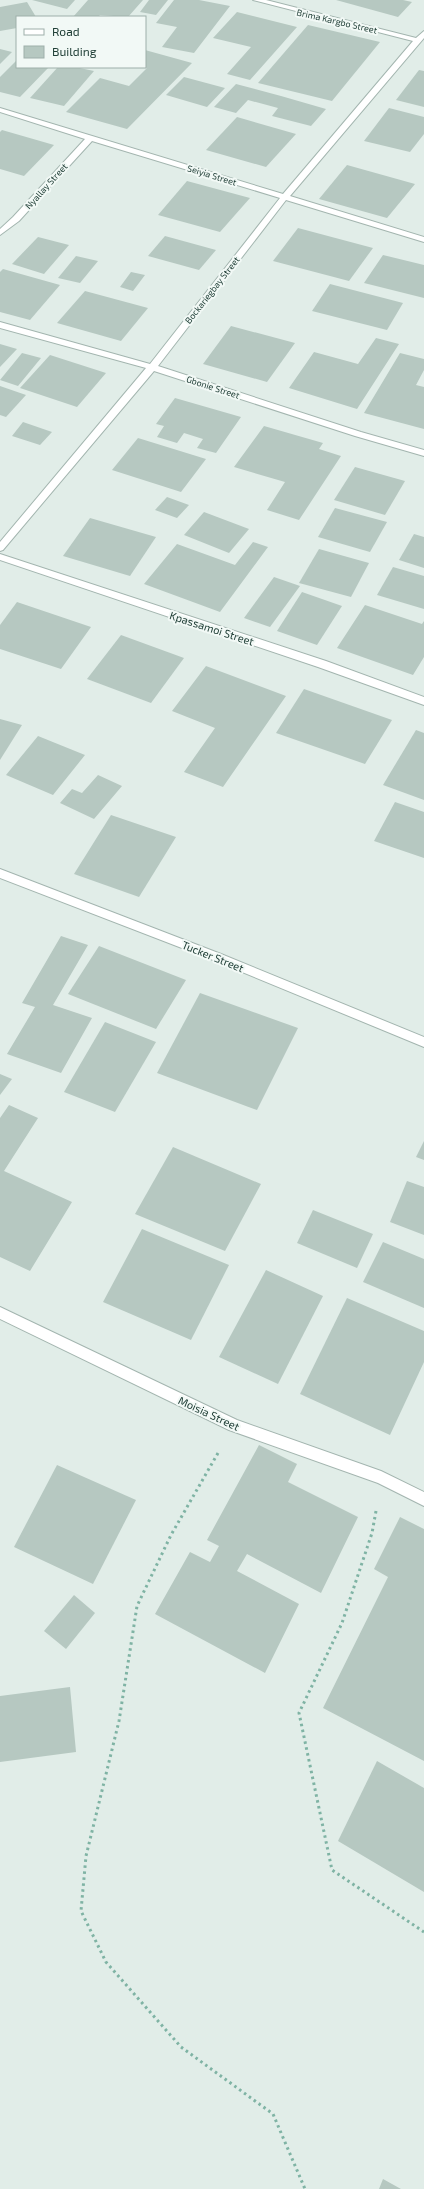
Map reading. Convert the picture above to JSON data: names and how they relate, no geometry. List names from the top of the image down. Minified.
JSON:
{"streets":{"street":["Brima Kargbo Street","Seiyia Street","Nyallay Street","Bockariegbay Street","Gbonie Street","Kpassamoi Street","Tucker Street","Moisia Street"]},"crossings":[["Brima Kargbo Street","Bockariegbay Street"],["Seiyia Street","Nyallay Street"],["Seiyia Street","Bockariegbay Street"],["Bockariegbay Street","Gbonie Street"]],"legend":["Road","Building"]}
